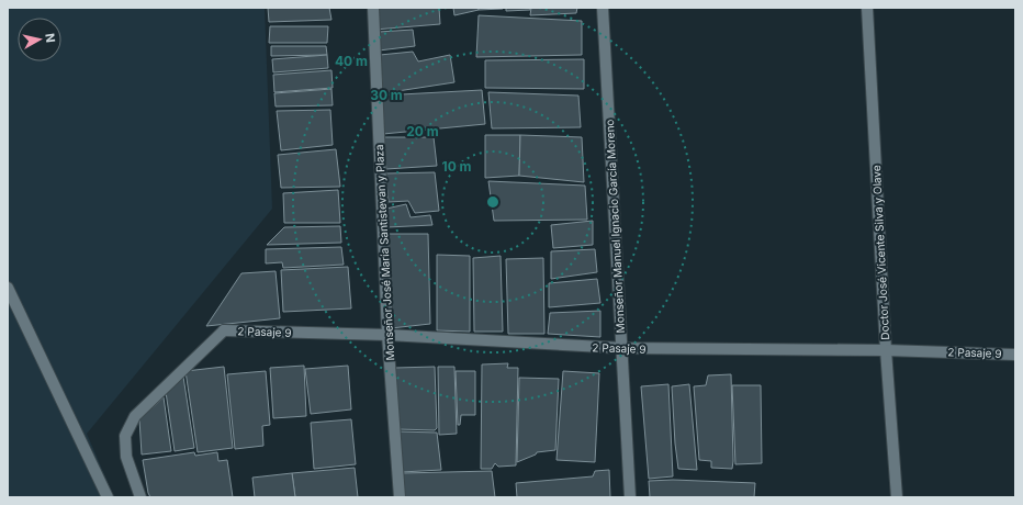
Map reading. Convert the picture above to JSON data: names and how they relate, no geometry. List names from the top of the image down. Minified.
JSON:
{"streets":{"street":["Monseñor Manuel Ignacio García Moreno","Monseñor José María Santistevan y Plaza","Doctor José Vicente Silva y Olave","2 Pasaje 9"]},"crossings":[["Monseñor Manuel Ignacio García Moreno","2 Pasaje 9"],["Monseñor José María Santistevan y Plaza","2 Pasaje 9"],["Doctor José Vicente Silva y Olave","2 Pasaje 9"]],"north":"right","rings":["40 m","30 m","20 m","10 m"]}
